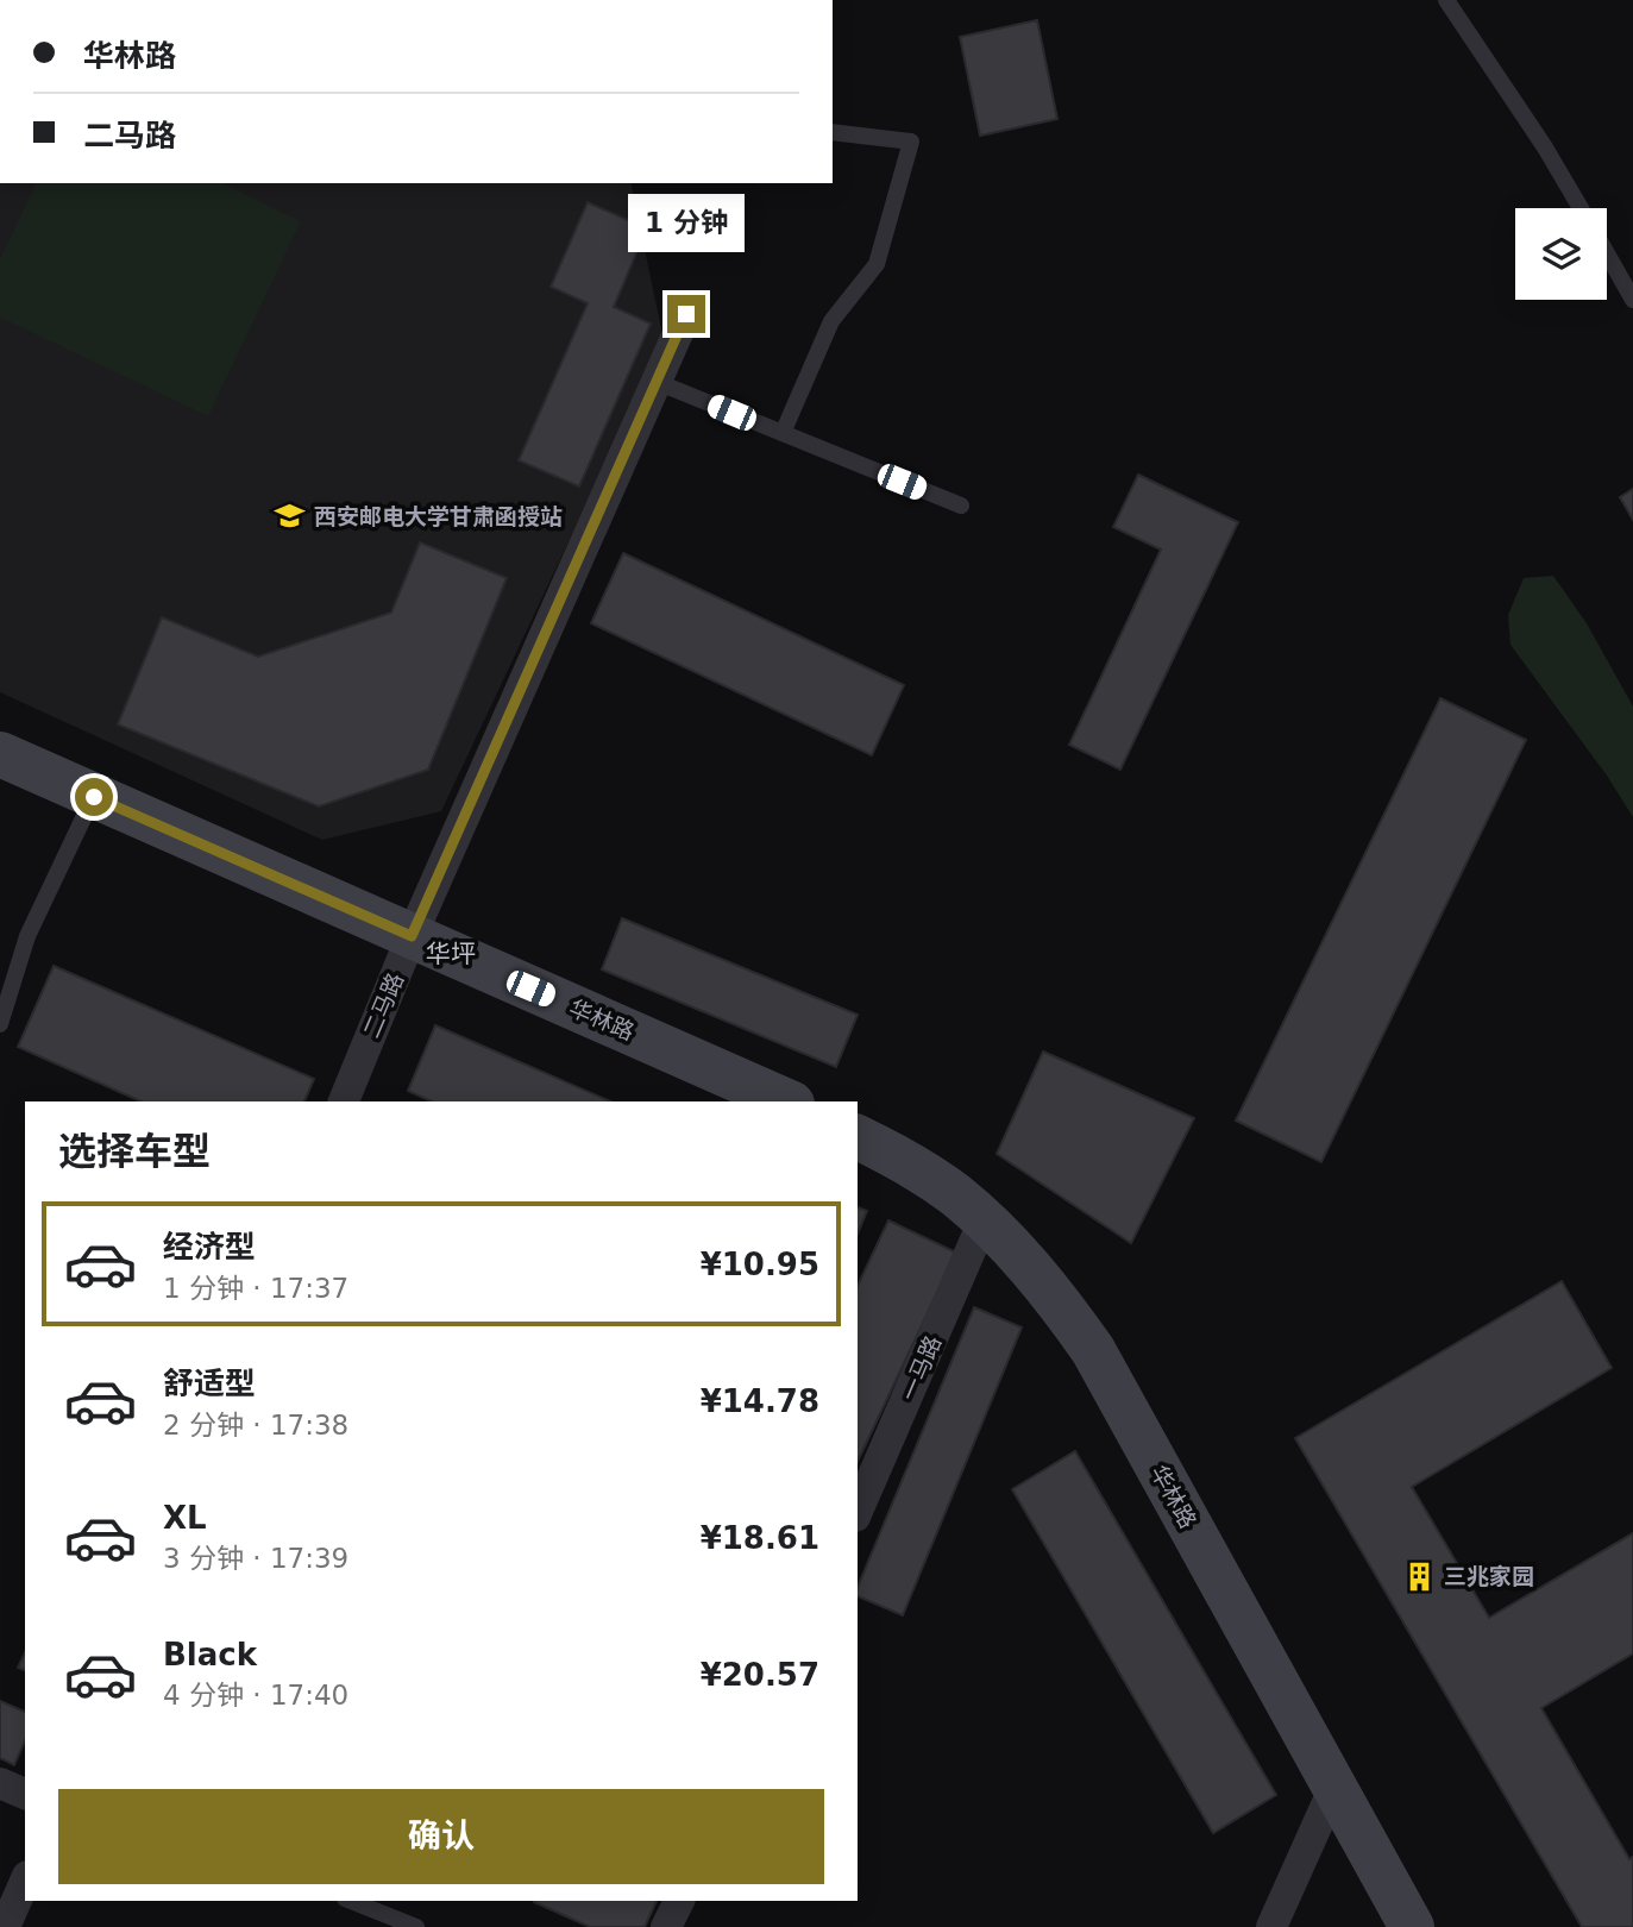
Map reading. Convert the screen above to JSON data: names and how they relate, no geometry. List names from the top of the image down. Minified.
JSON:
{"streets":{"street":["二马路","华林路","一马路"]},"crossings":[["二马路","华林路"],["华林路","一马路"]],"districts":["华坪"],"places":{"school or university":["西安邮电大学甘肃函授站"],"building":["三兆家园"]},"page":{"banner":["华林路","二马路"],"bubble":"1 分钟","heading":"选择车型","list":[{"name":"经济型","note":"1 分钟 · 17:37","value":"¥10.95"},{"name":"舒适型","note":"2 分钟 · 17:38","value":"¥14.78"},{"name":"XL","note":"3 分钟 · 17:39","value":"¥18.61"},{"name":"Black","note":"4 分钟 · 17:40","value":"¥20.57"}],"buttons":"确认"}}
